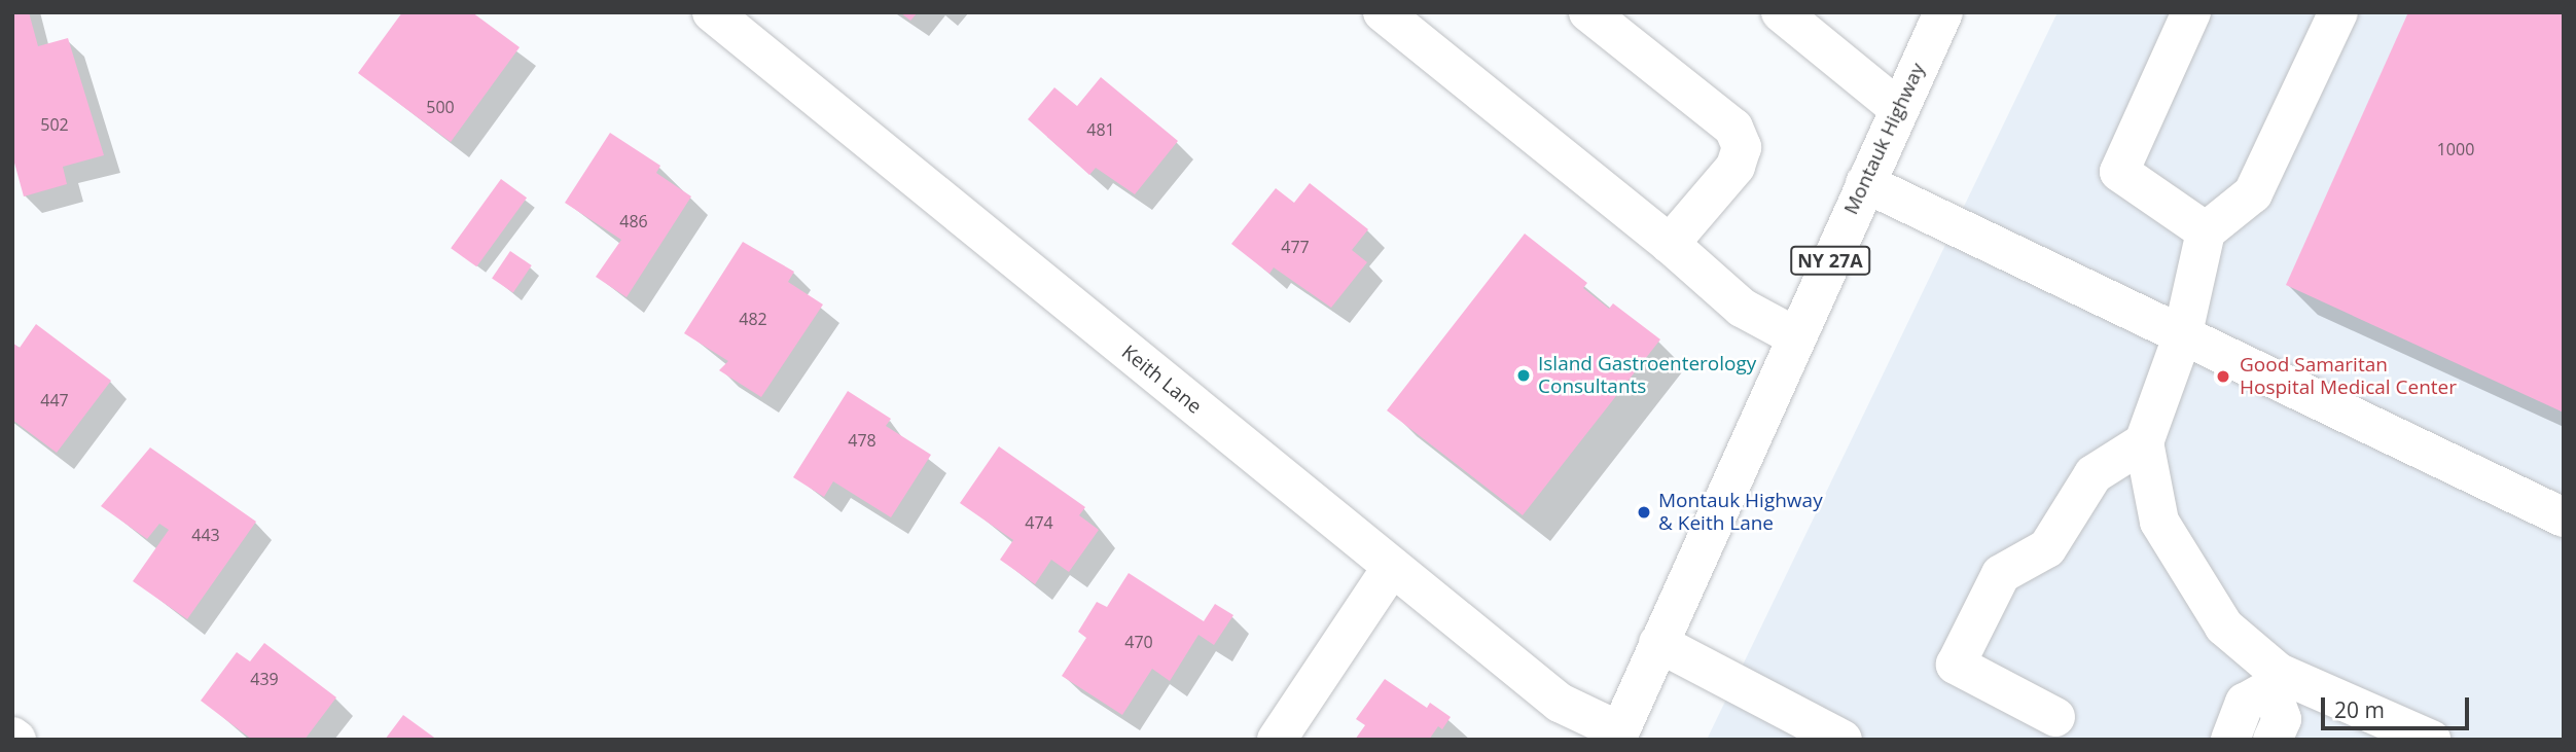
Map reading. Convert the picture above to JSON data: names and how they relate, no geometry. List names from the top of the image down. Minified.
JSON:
{"streets":{"street":["Montauk Highway","NY 27A","Keith Lane"]},"crossings":[["Montauk Highway","Keith Lane"]],"places":["Island Gastroenterology Consultants","Good Samaritan Hospital Medical Center","Montauk Highway & Keith Lane"],"house_numbers":["500","502","481","1000","486","477","482","447","478","474","443","470","439"],"scale_bar":"20 m"}
